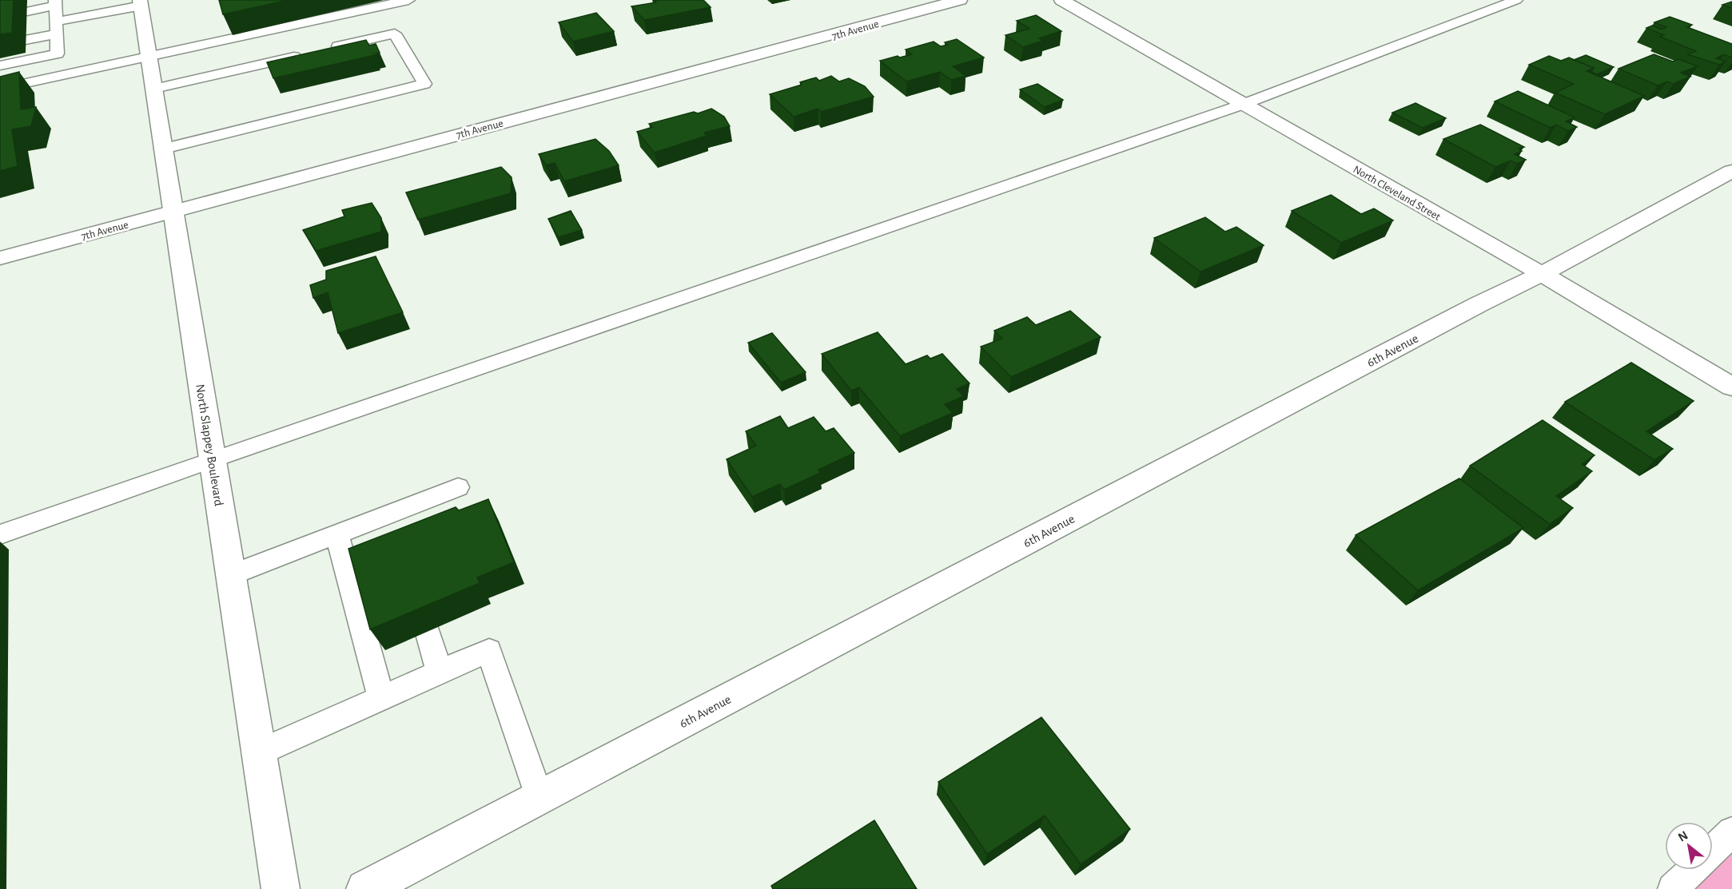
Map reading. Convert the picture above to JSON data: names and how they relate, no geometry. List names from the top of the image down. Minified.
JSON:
{"streets":{"street":["7th Avenue","North Cleveland Street","6th Avenue","North Slappey Boulevard"]},"crossings":[["7th Avenue","North Slappey Boulevard"],["North Cleveland Street","6th Avenue"]],"north":"top left"}
